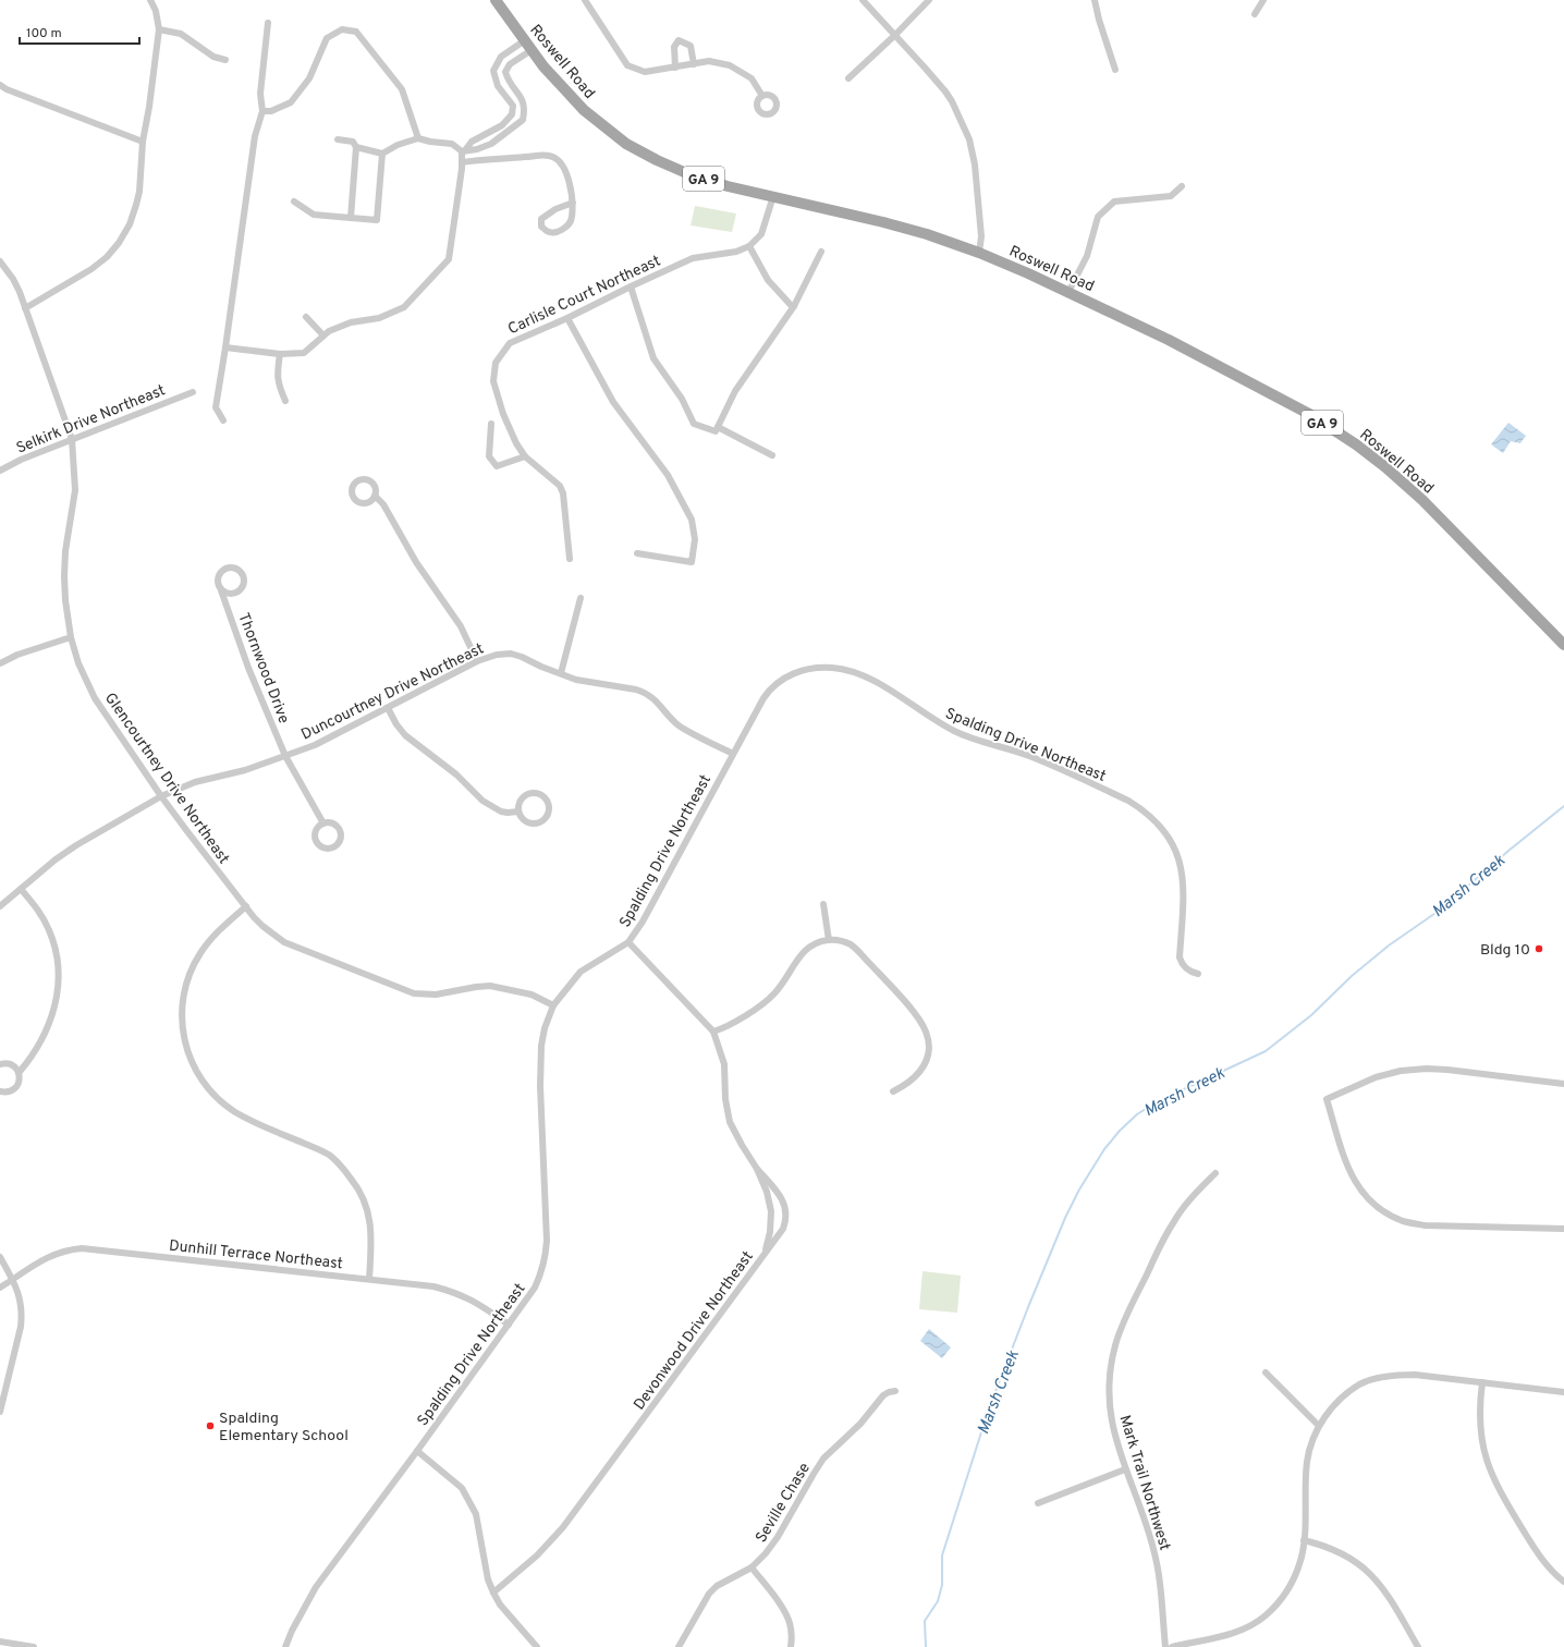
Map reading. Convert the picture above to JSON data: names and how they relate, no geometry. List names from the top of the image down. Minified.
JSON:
{"streets":{"main road":["Roswell Road","GA 9"],"street":["Carlisle Court Northeast","Selkirk Drive Northeast","Thornwood Drive","Duncourtney Drive Northeast","Spalding Drive Northeast","Glencourtney Drive Northeast","Dunhill Terrace Northeast","Devonwood Drive Northeast","Mark Trail Northwest","Seville Chase"]},"crossings":[["Selkirk Drive Northeast","Glencourtney Drive Northeast"],["Thornwood Drive","Duncourtney Drive Northeast"],["Duncourtney Drive Northeast","Spalding Drive Northeast"],["Duncourtney Drive Northeast","Glencourtney Drive Northeast"],["Spalding Drive Northeast","Glencourtney Drive Northeast"],["Spalding Drive Northeast","Dunhill Terrace Northeast"],["Spalding Drive Northeast","Devonwood Drive Northeast"]],"water":["Marsh Creek"],"places":["Bldg 10","Spalding Elementary School"],"scale_bar":"100 m"}
